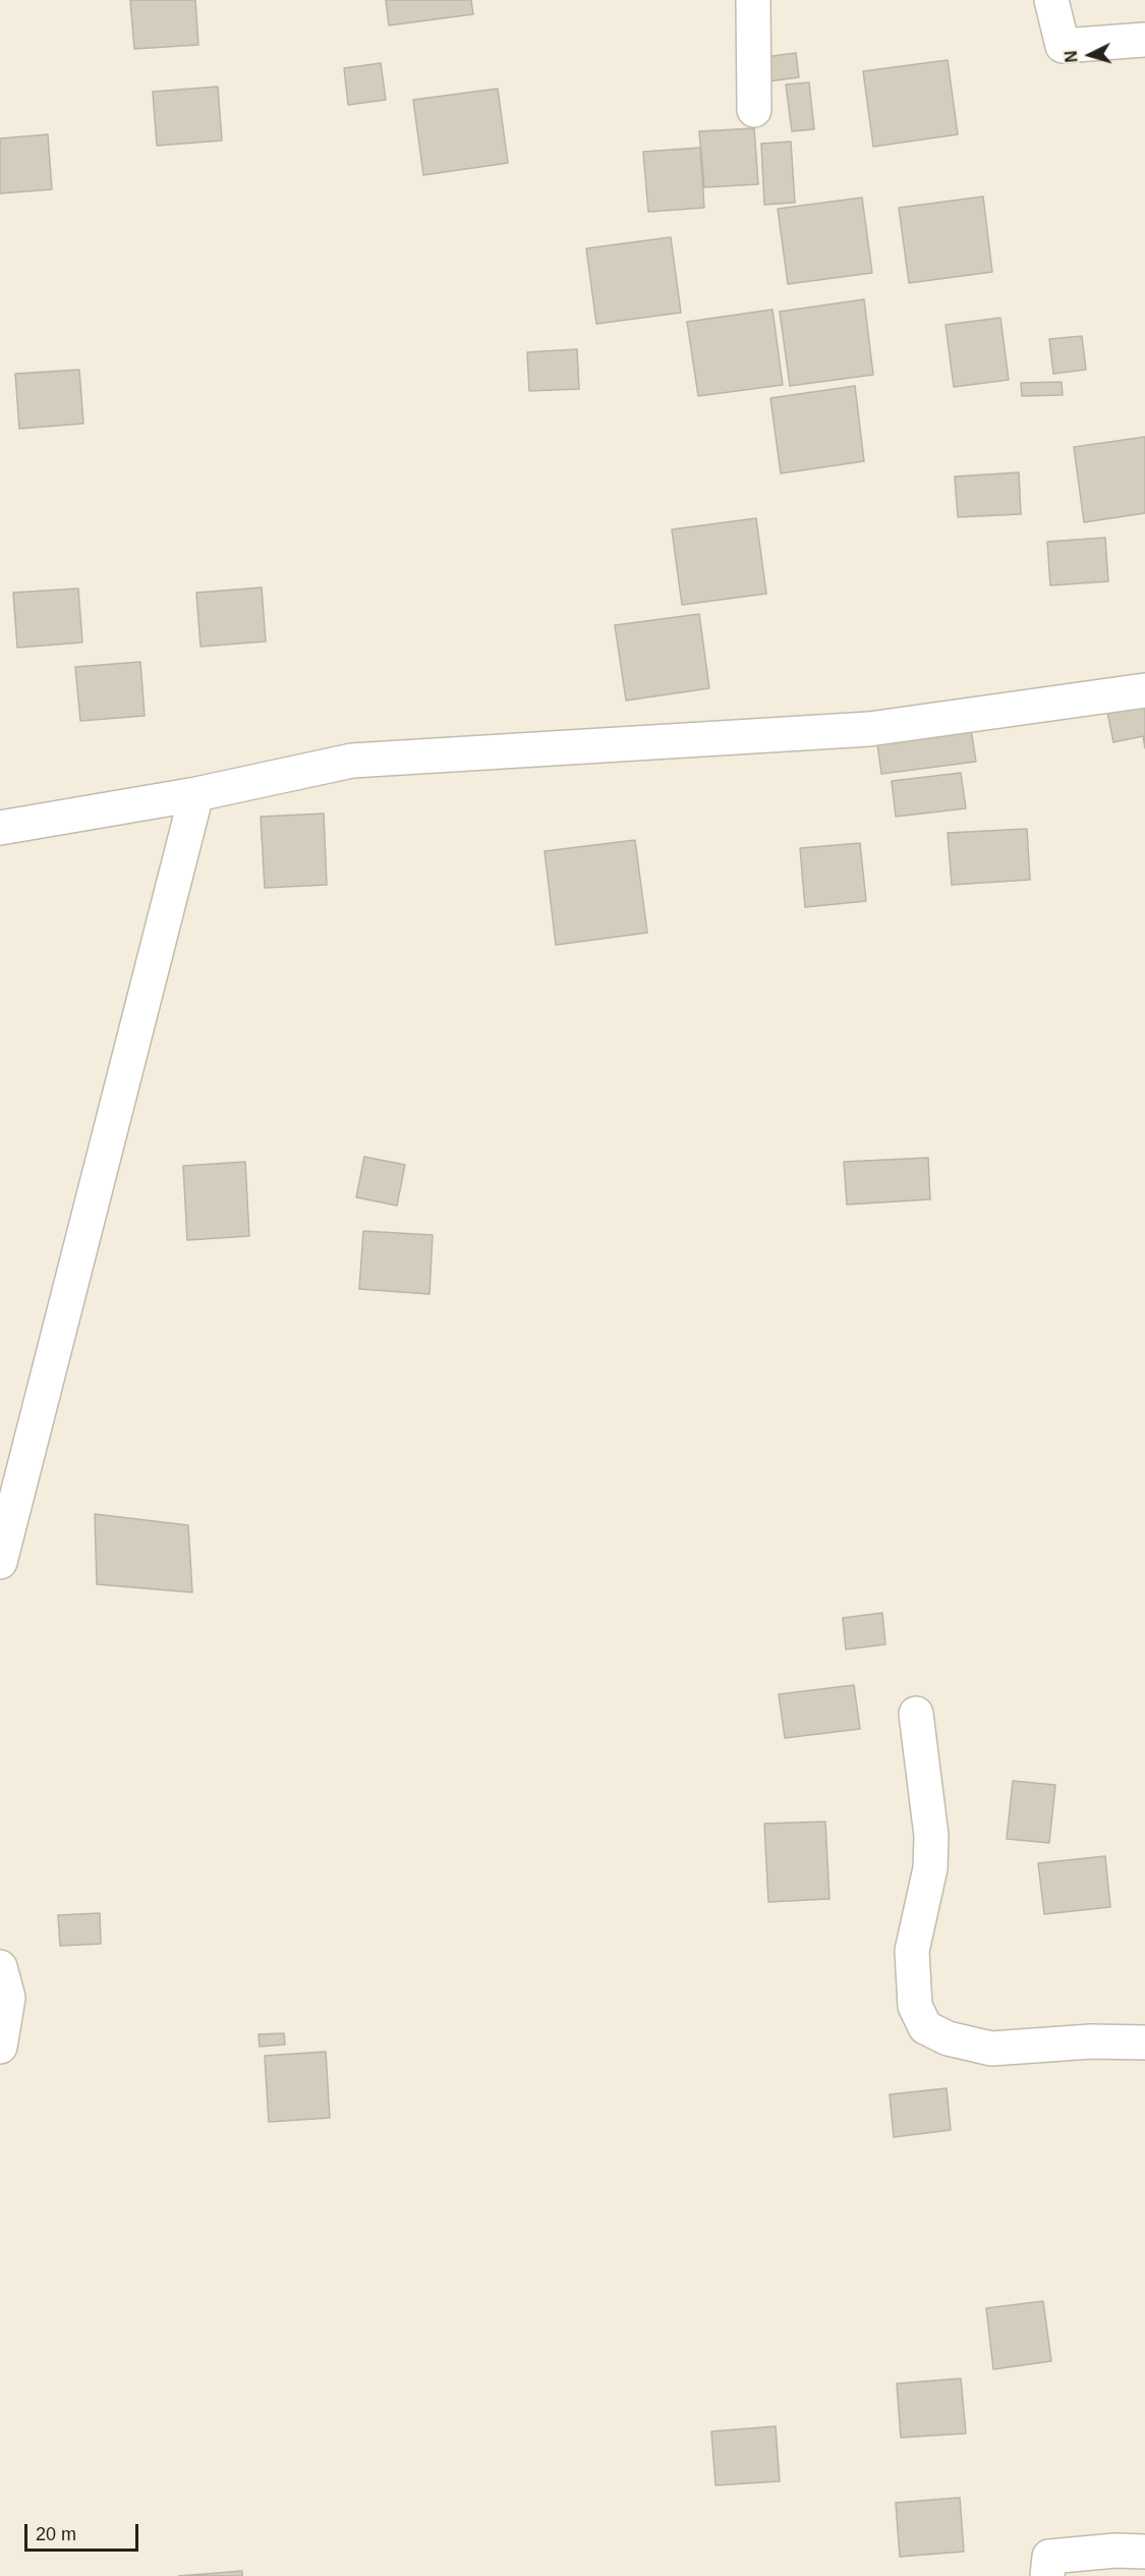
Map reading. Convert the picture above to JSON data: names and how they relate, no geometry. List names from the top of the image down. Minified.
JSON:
{"scale_bar":"20 m","north":"left"}
